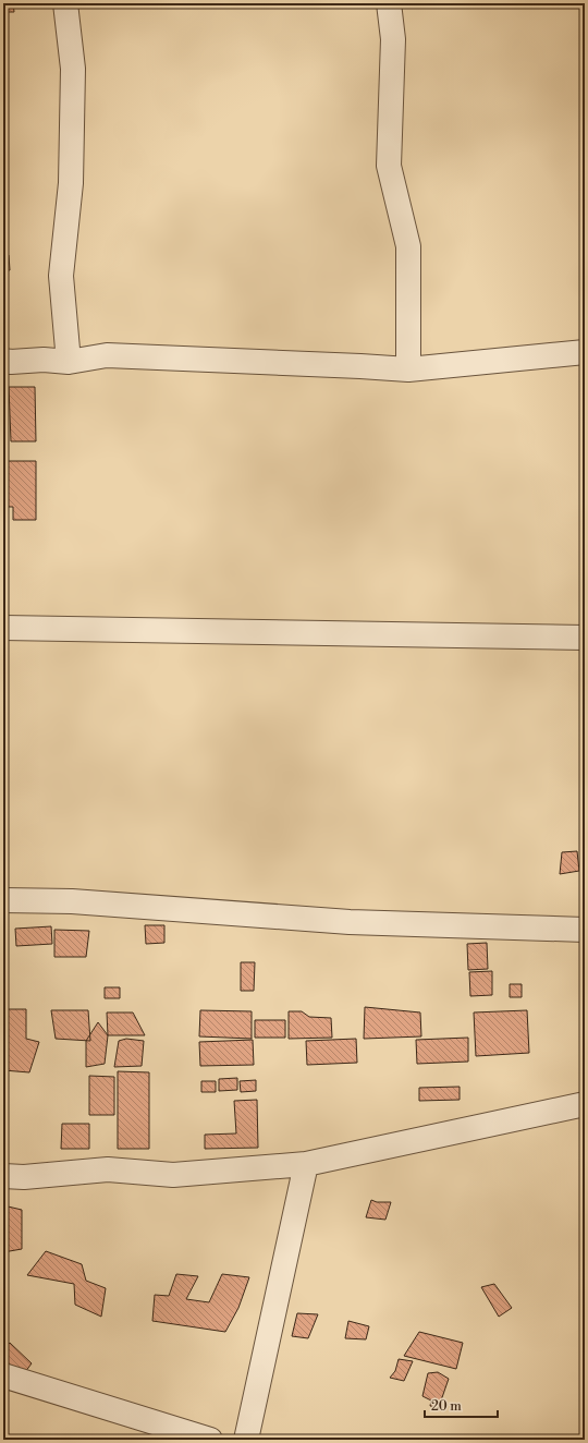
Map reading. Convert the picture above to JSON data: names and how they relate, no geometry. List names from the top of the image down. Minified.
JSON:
{"scale_bar":"20 m"}
